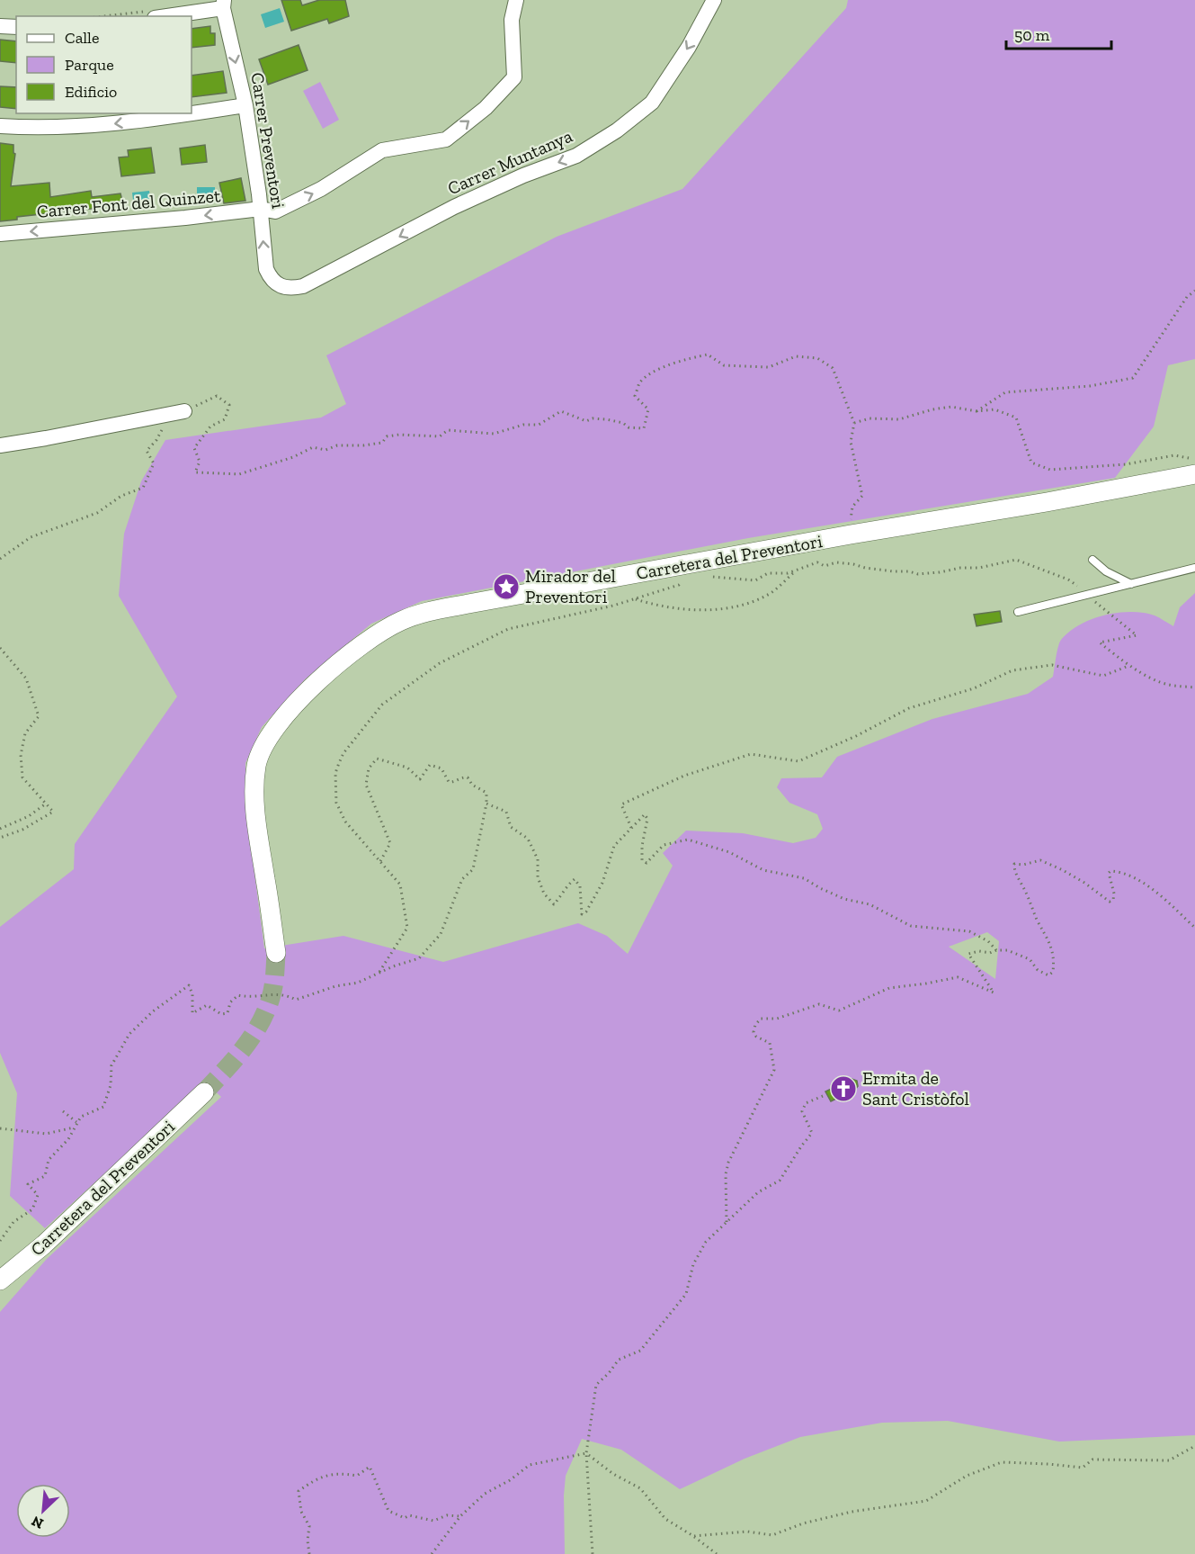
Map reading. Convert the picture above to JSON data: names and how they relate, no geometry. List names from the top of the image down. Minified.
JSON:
{"streets":{"street":["Carrer Preventori","Carrer Muntanya","Carrer Font del Quinzet","Carretera del Preventori"]},"crossings":[["Carrer Preventori","Carrer Muntanya"],["Carrer Preventori","Carrer Font del Quinzet"]],"one_way":["Carrer Muntanya"],"places":{"place":["Mirador del Preventori"],"church":["Ermita de Sant Cristòfol"]},"legend":["Calle","Parque","Edificio"],"scale_bar":"50 m","north":"bottom left"}
